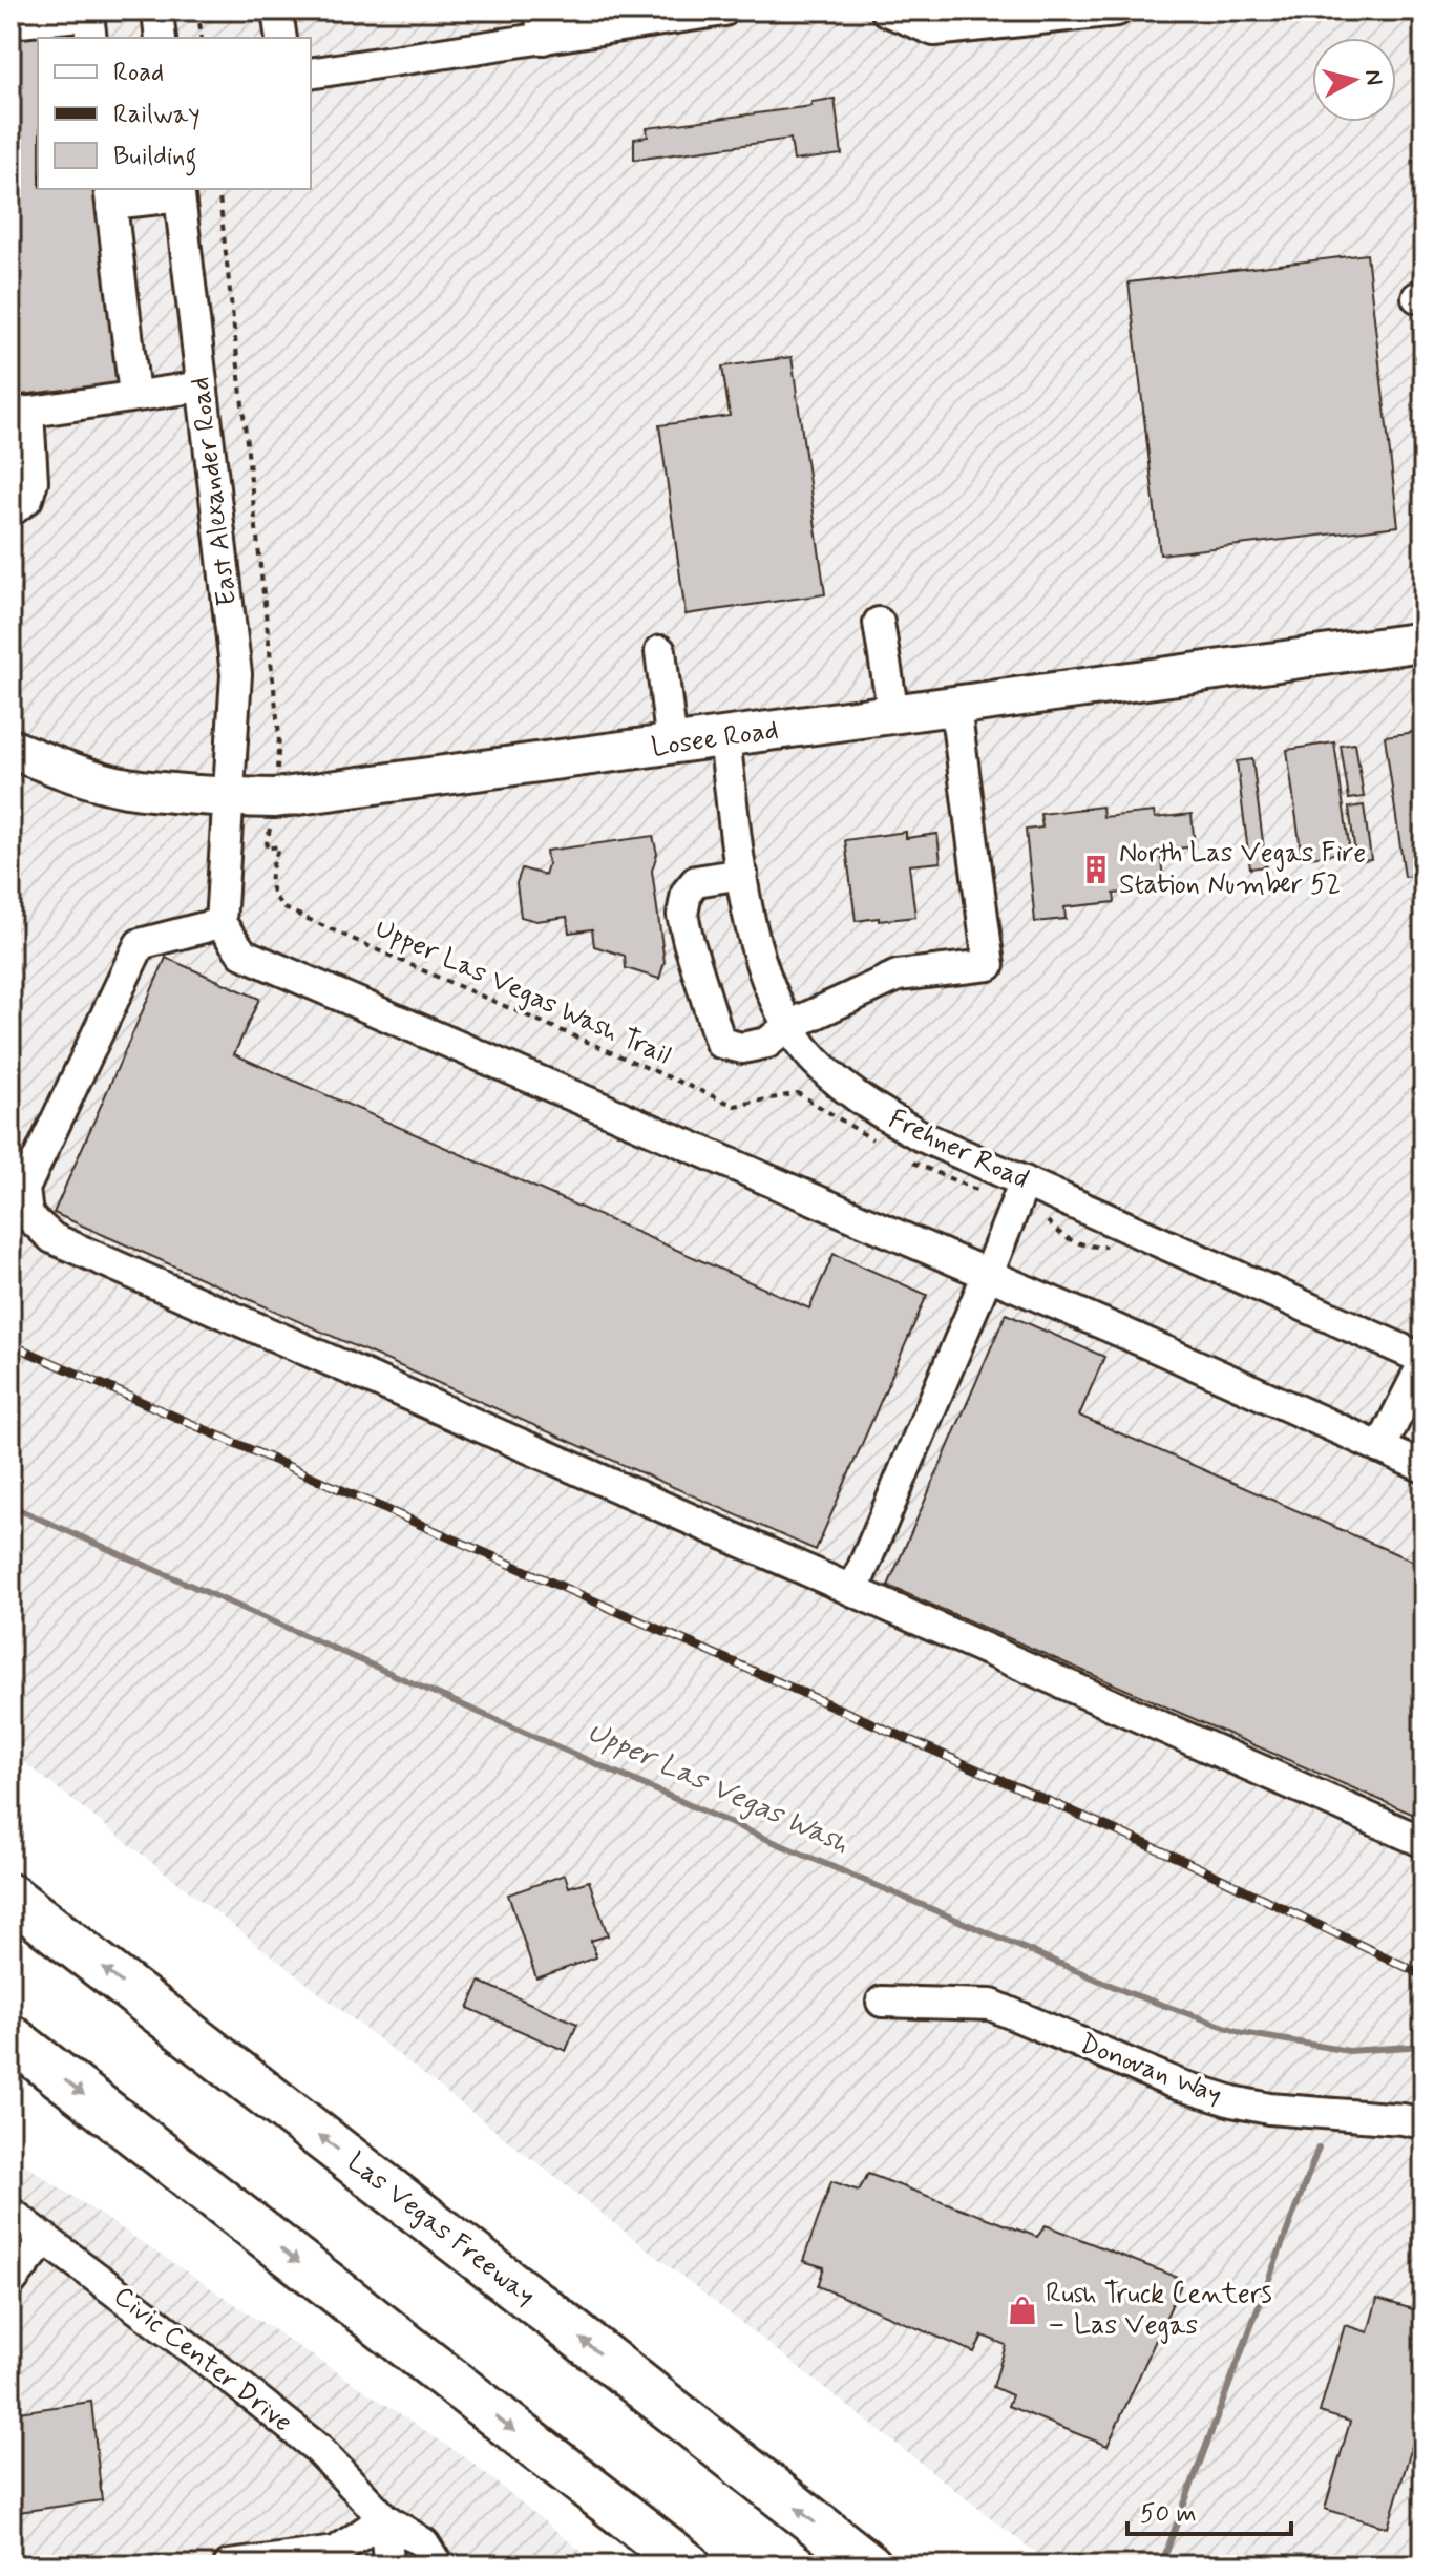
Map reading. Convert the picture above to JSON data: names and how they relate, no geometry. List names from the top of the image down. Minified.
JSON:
{"streets":{"highway":["Las Vegas Freeway"],"main road":["Losee Road"],"street":["East Alexander Road","Frehner Road","Donovan Way","Civic Center Drive"],"path":["Upper Las Vegas Wash Trail"]},"crossings":[["East Alexander Road","Losee Road"],["Losee Road","Upper Las Vegas Wash Trail"],["Losee Road","Frehner Road"]],"water":["Upper Las Vegas Wash"],"places":{"building":["North Las Vegas Fire Station Number 52"],"shop":["Rush Truck Centers – Las Vegas"]},"legend":["Road","Railway","Building"],"scale_bar":"50 m","north":"right"}
